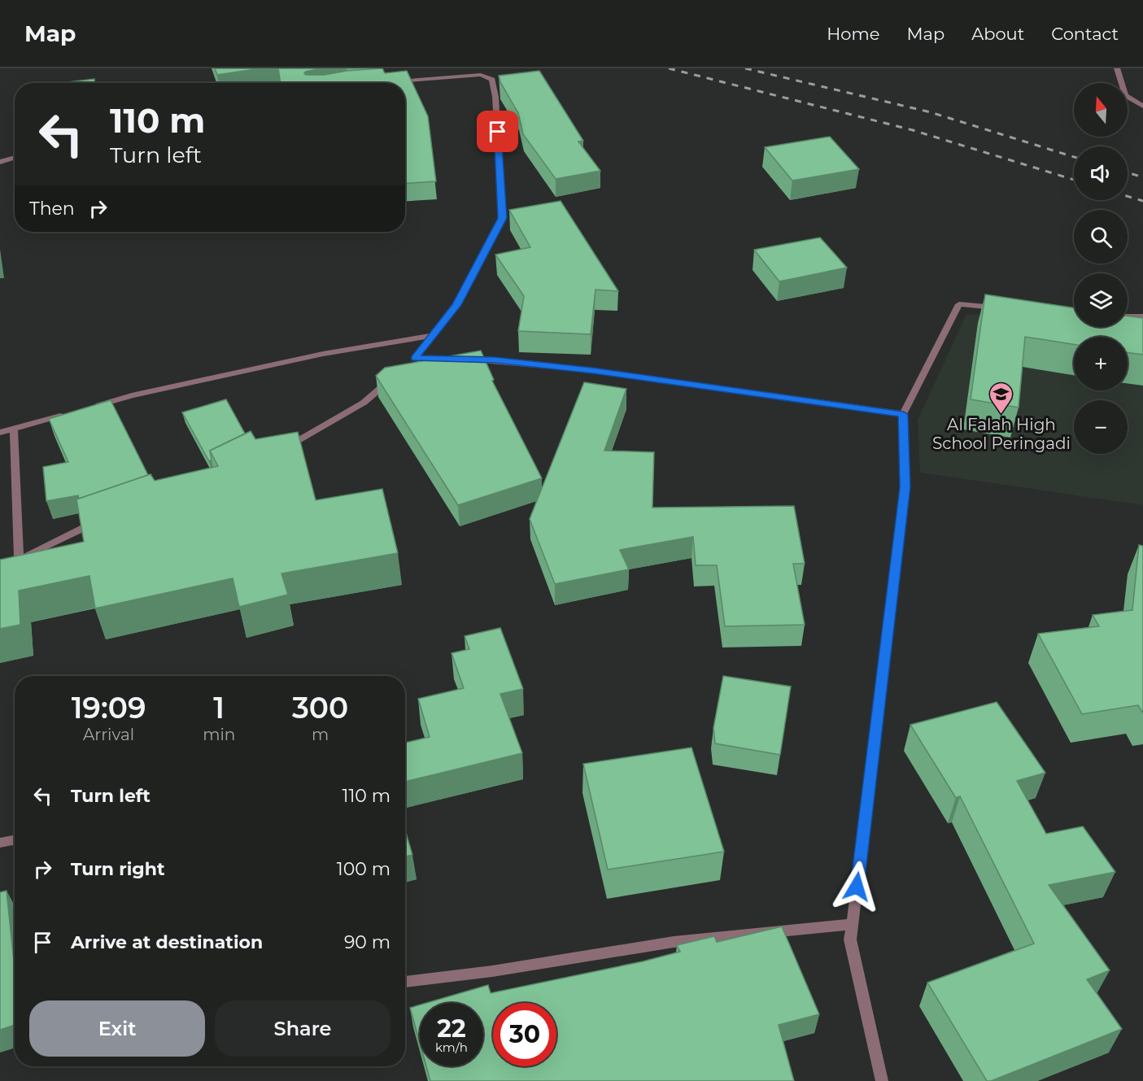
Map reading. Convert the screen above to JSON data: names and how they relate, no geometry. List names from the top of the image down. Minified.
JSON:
{"places":{"school or university":["Al Falah High School Peringadi"]},"north":"top","page":{"header":"Map","nav":["Home","Map","About","Contact"],"map_buttons":["+","−"],"turn":["110 m","Turn left"],"then":"Then","eta":["19:09","Arrival","1","min","300","m"],"list":[{"name":"Turn left","value":"110 m"},{"name":"Turn right","value":"100 m"},{"name":"Arrive at destination","value":"90 m"}],"buttons":["Exit","Share"],"speed":"22 km/h","limit":"30"}}
